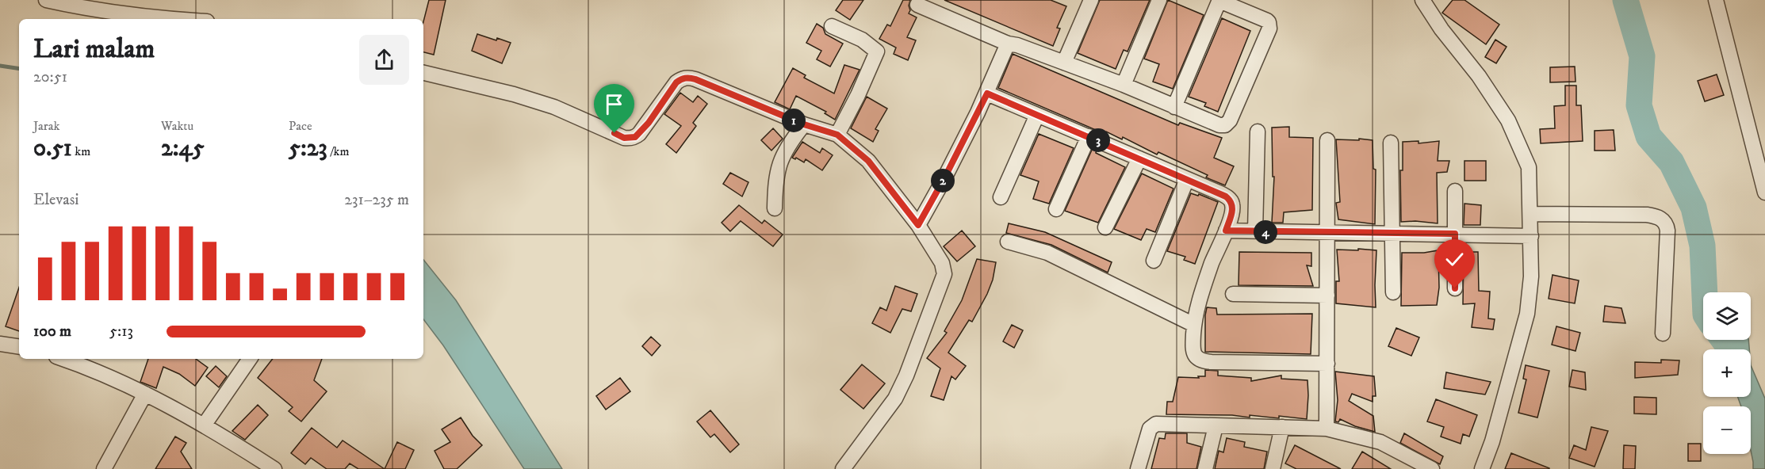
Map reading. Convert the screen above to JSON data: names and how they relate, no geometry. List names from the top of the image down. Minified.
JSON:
{"page":{"heading":["Lari malam","20:51"],"stats":[["Jarak","0.51 km"],["Waktu","2:45"],["Pace","5:23 /km"]],"pins":["1","3","2","4"],"chart":["Elevasi","231–235 m"],"map_buttons":["+","−"],"list":[{"name":"100 m","note":"5:13"}]}}
